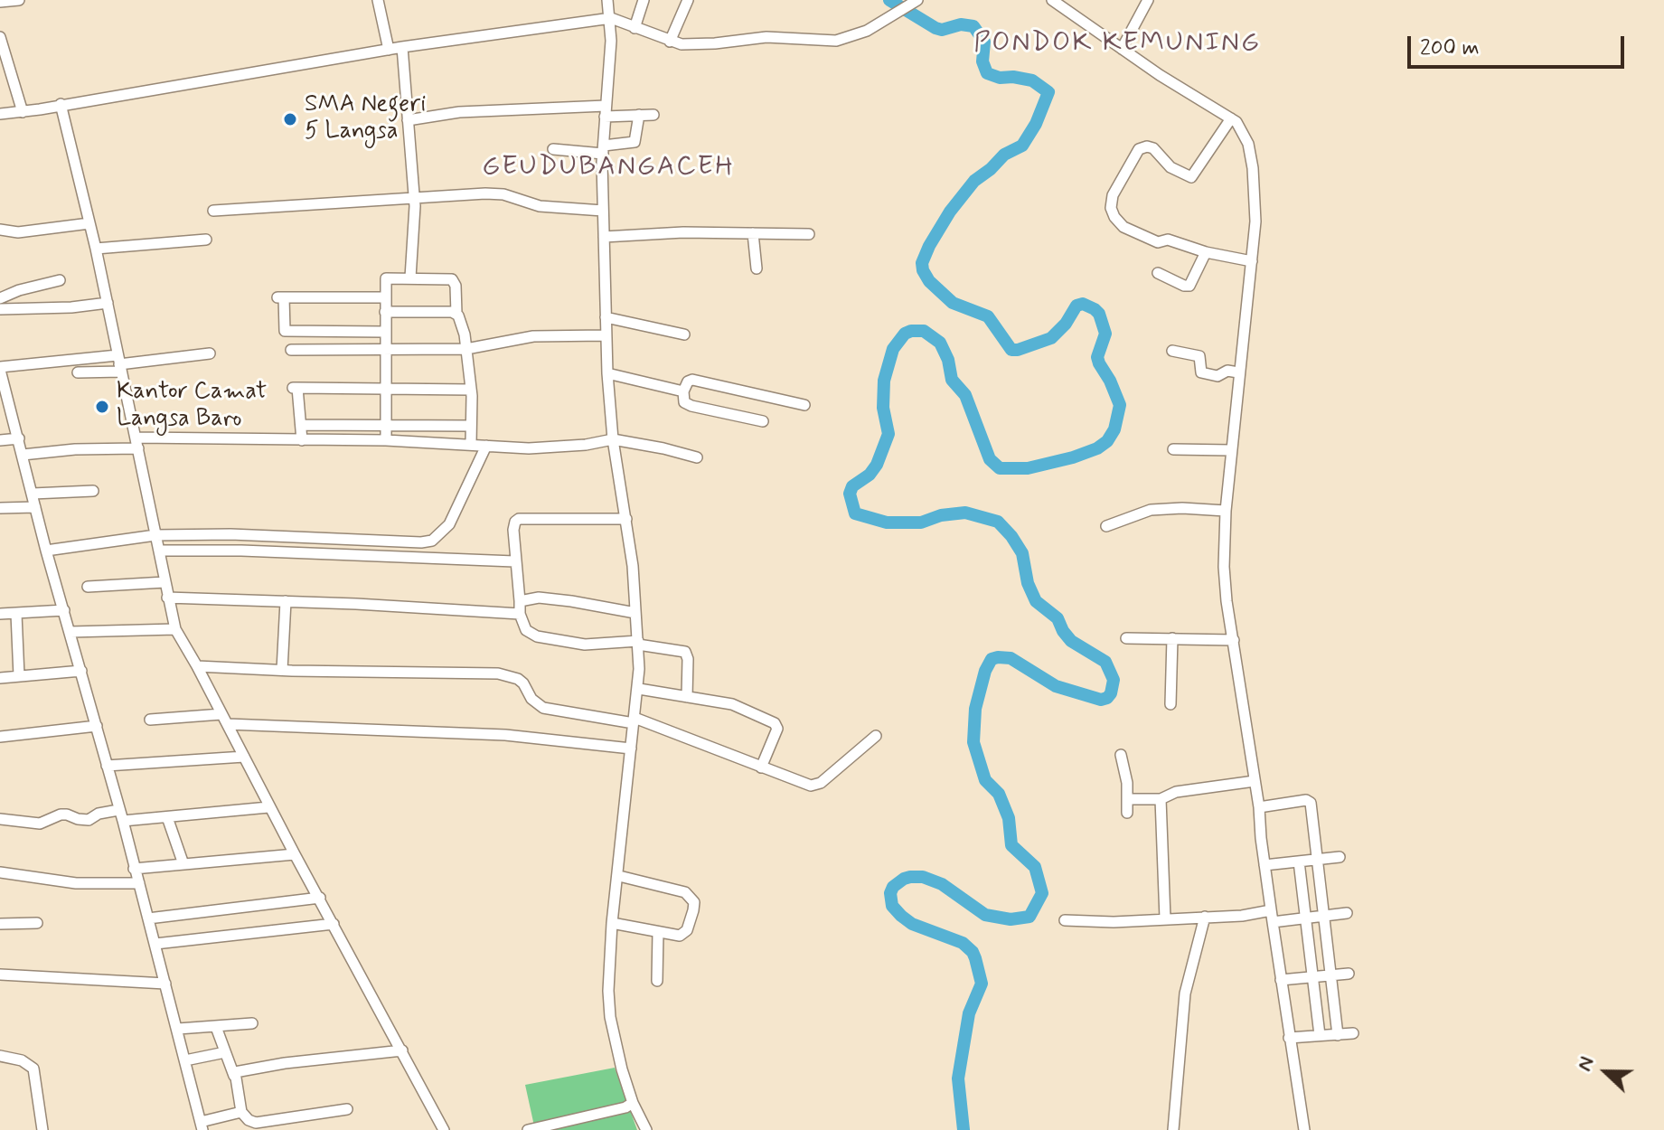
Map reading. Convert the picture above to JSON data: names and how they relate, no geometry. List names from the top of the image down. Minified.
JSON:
{"districts":["PONDOK KEMUNING","GEUDUBANGACEH"],"places":["SMA Negeri 5 Langsa","Kantor Camat Langsa Baro"],"scale_bar":"200 m","north":"left"}
